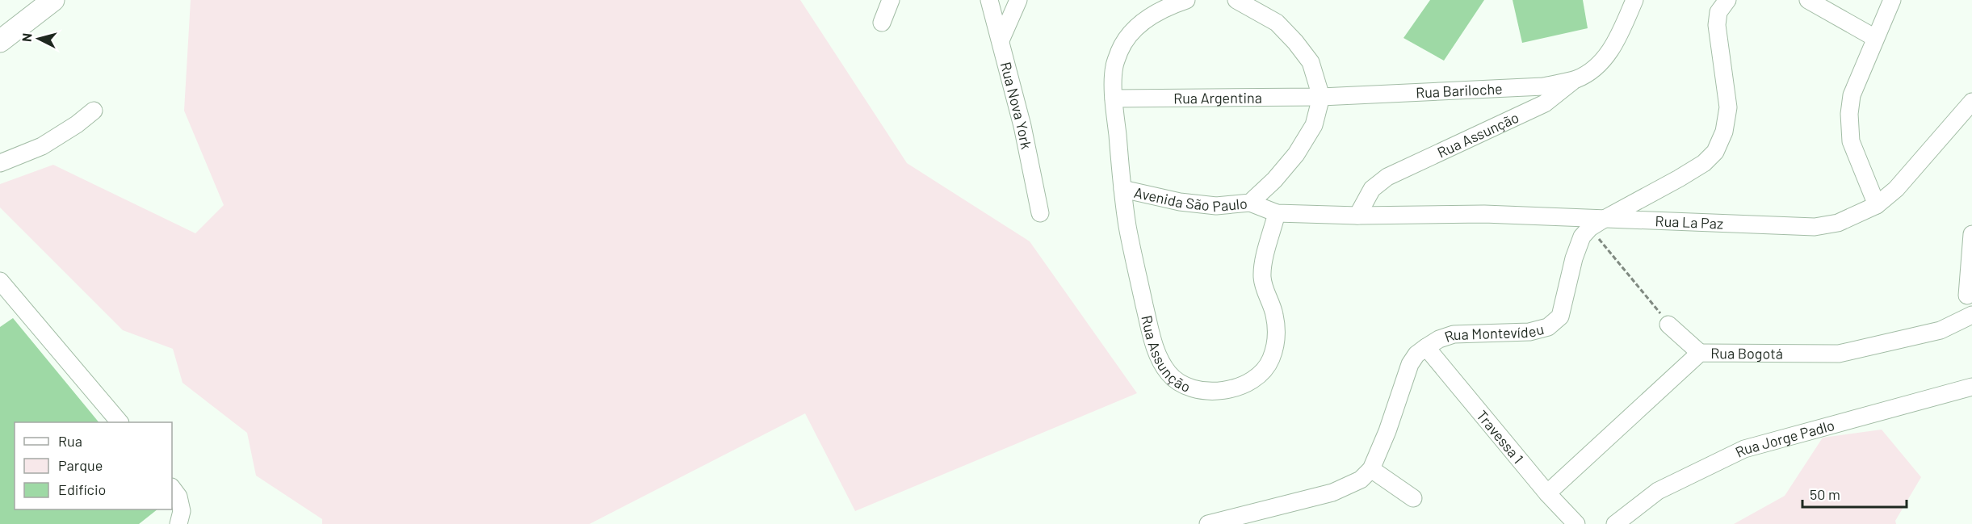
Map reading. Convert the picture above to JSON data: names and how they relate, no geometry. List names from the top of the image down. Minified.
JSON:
{"streets":{"street":["Rua Bariloche","Rua Argentina","Rua Nova York","Rua Assunção","Avenida São Paulo","Rua La Paz","Rua Montevídeu","Rua Bogotá","Travessa 1","Rua Jorge Padlo"]},"crossings":[["Rua Bariloche","Rua Argentina"],["Rua Bariloche","Rua Assunção"],["Rua Bariloche","Avenida São Paulo"],["Rua Argentina","Avenida São Paulo"],["Rua Assunção","Avenida São Paulo"],["Rua Assunção","Rua La Paz"],["Rua La Paz","Rua Montevídeu"],["Rua Montevídeu","Travessa 1"],["Rua Bogotá","Travessa 1"]],"legend":["Rua","Parque","Edifício"],"scale_bar":"50 m","north":"left"}
